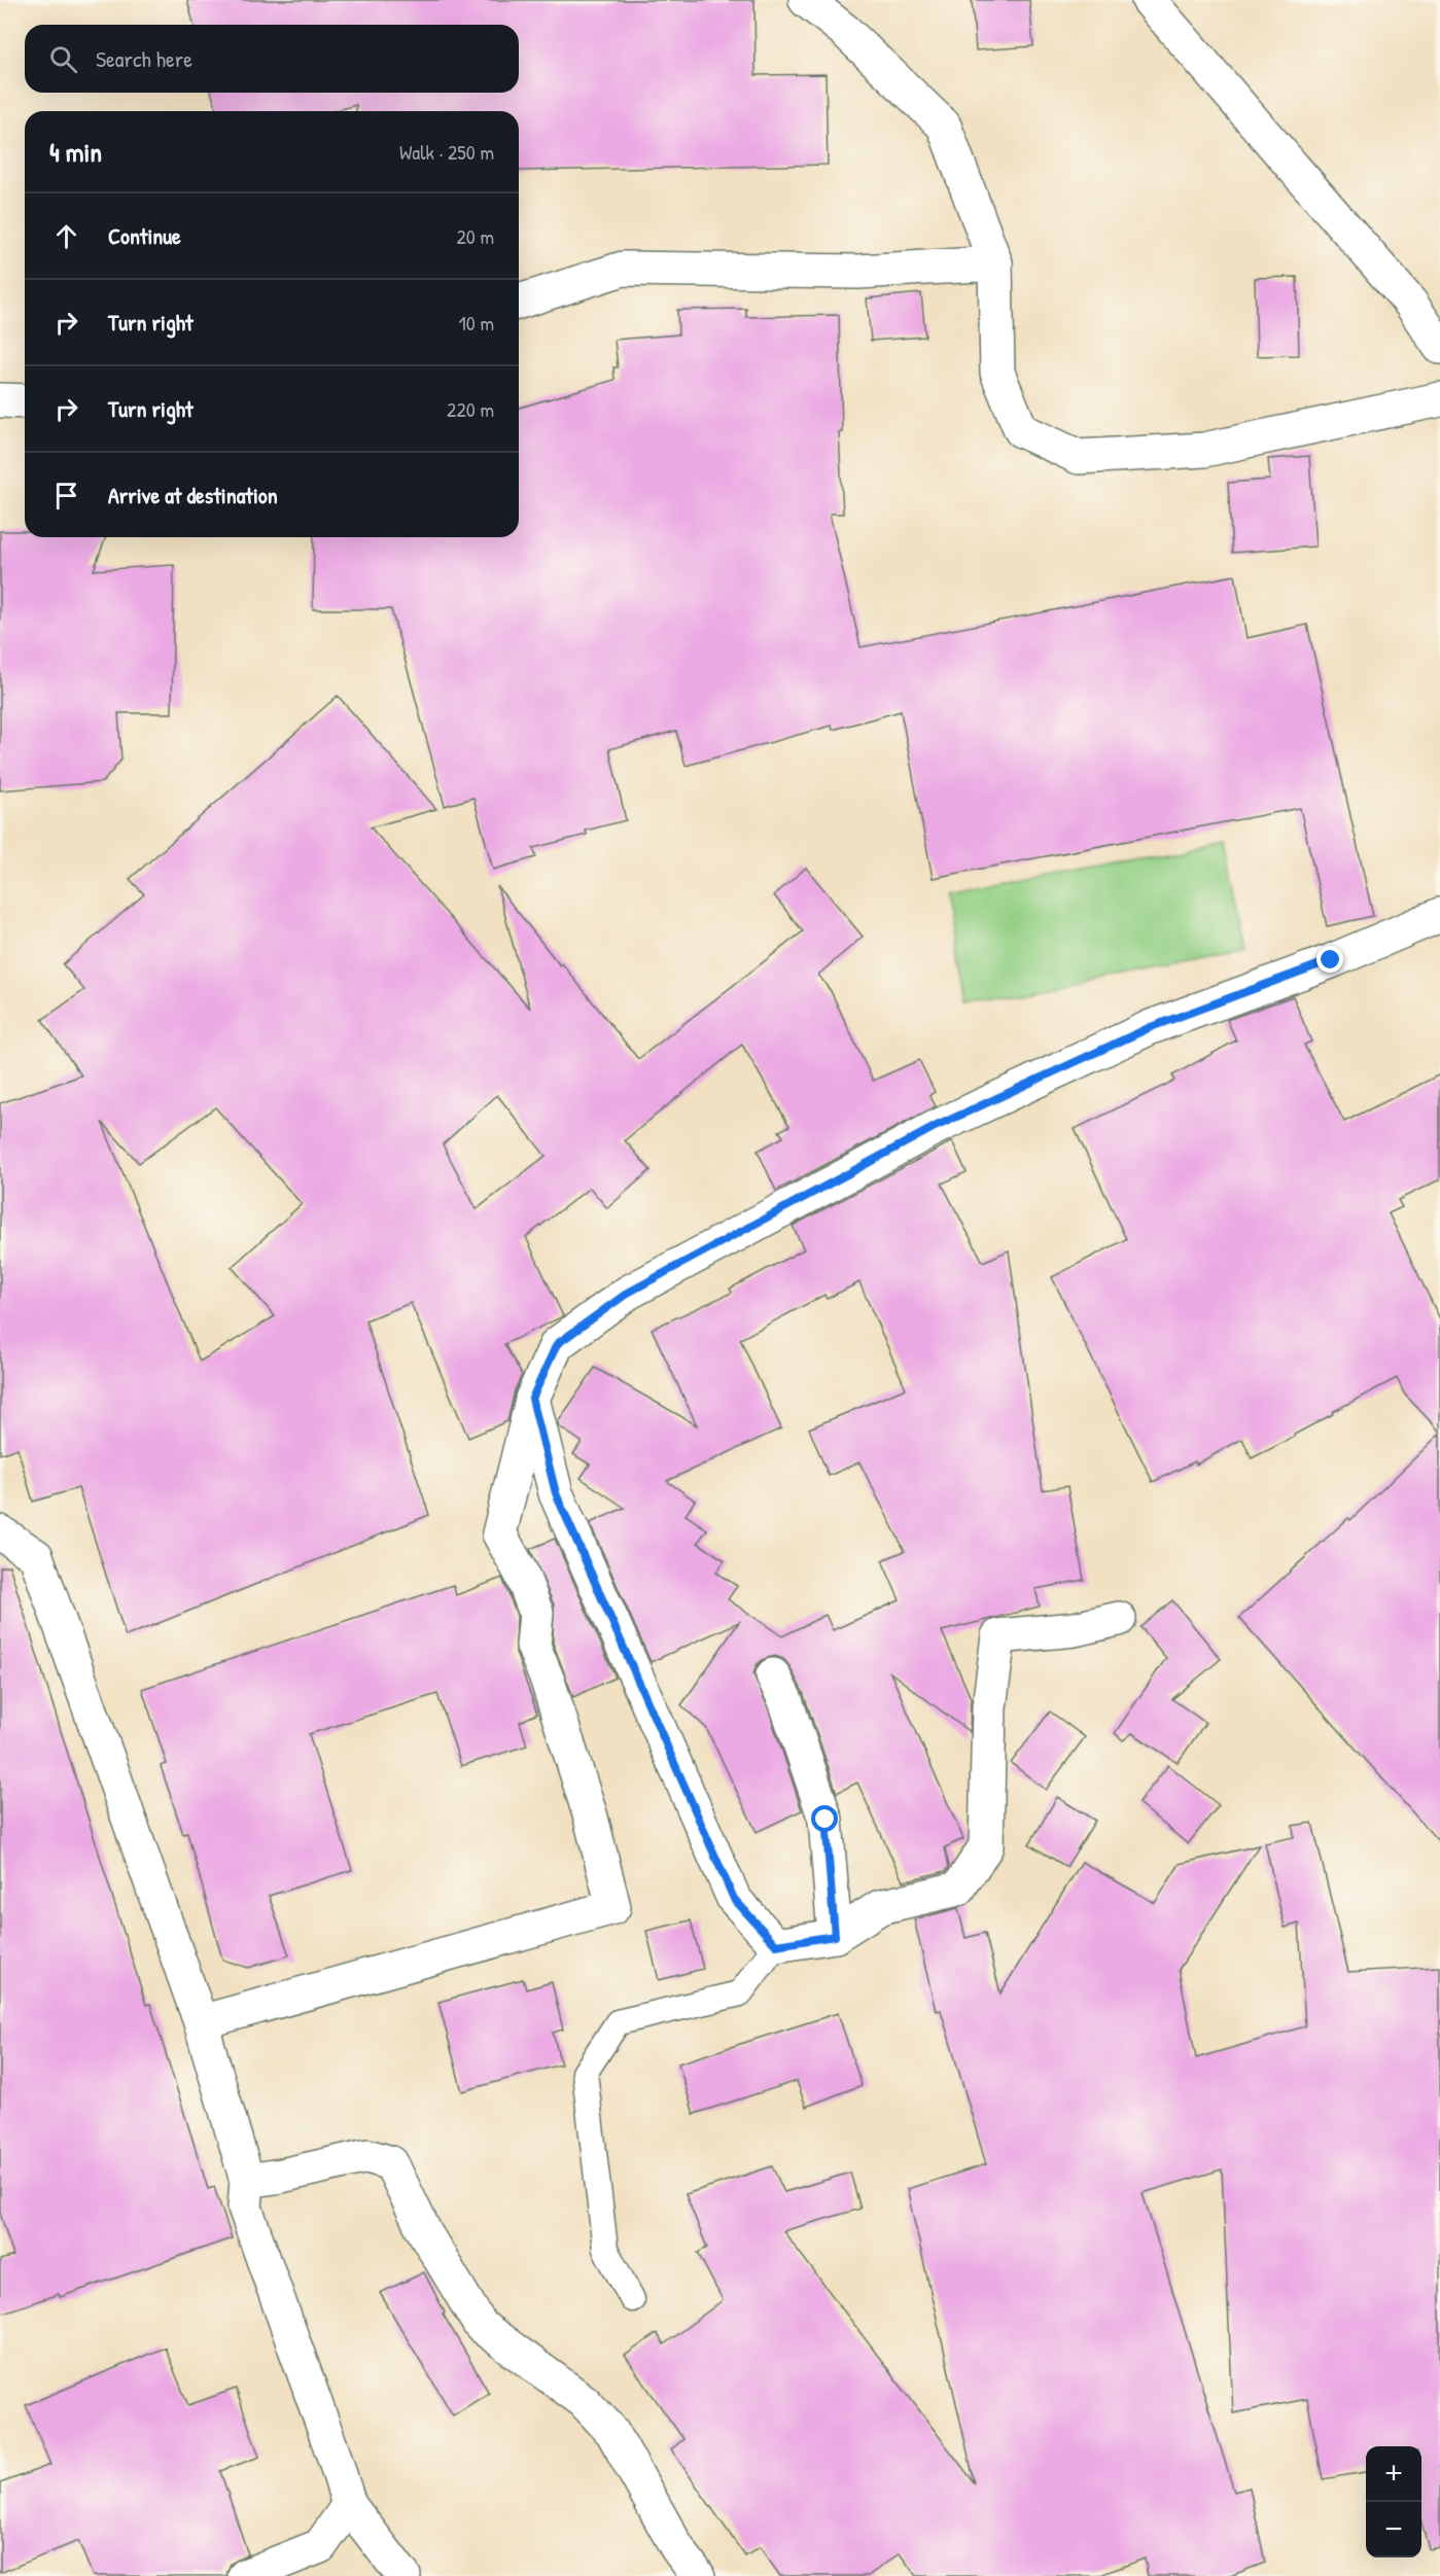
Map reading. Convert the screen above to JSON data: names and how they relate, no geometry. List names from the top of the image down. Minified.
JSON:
{"page":{"search":"Search here","heading":["4 min","Walk · 250 m"],"list":[["Continue","20 m"],["Turn right","10 m"],["Turn right","220 m"],"Arrive at destination"],"map_buttons":["+","−"]}}
